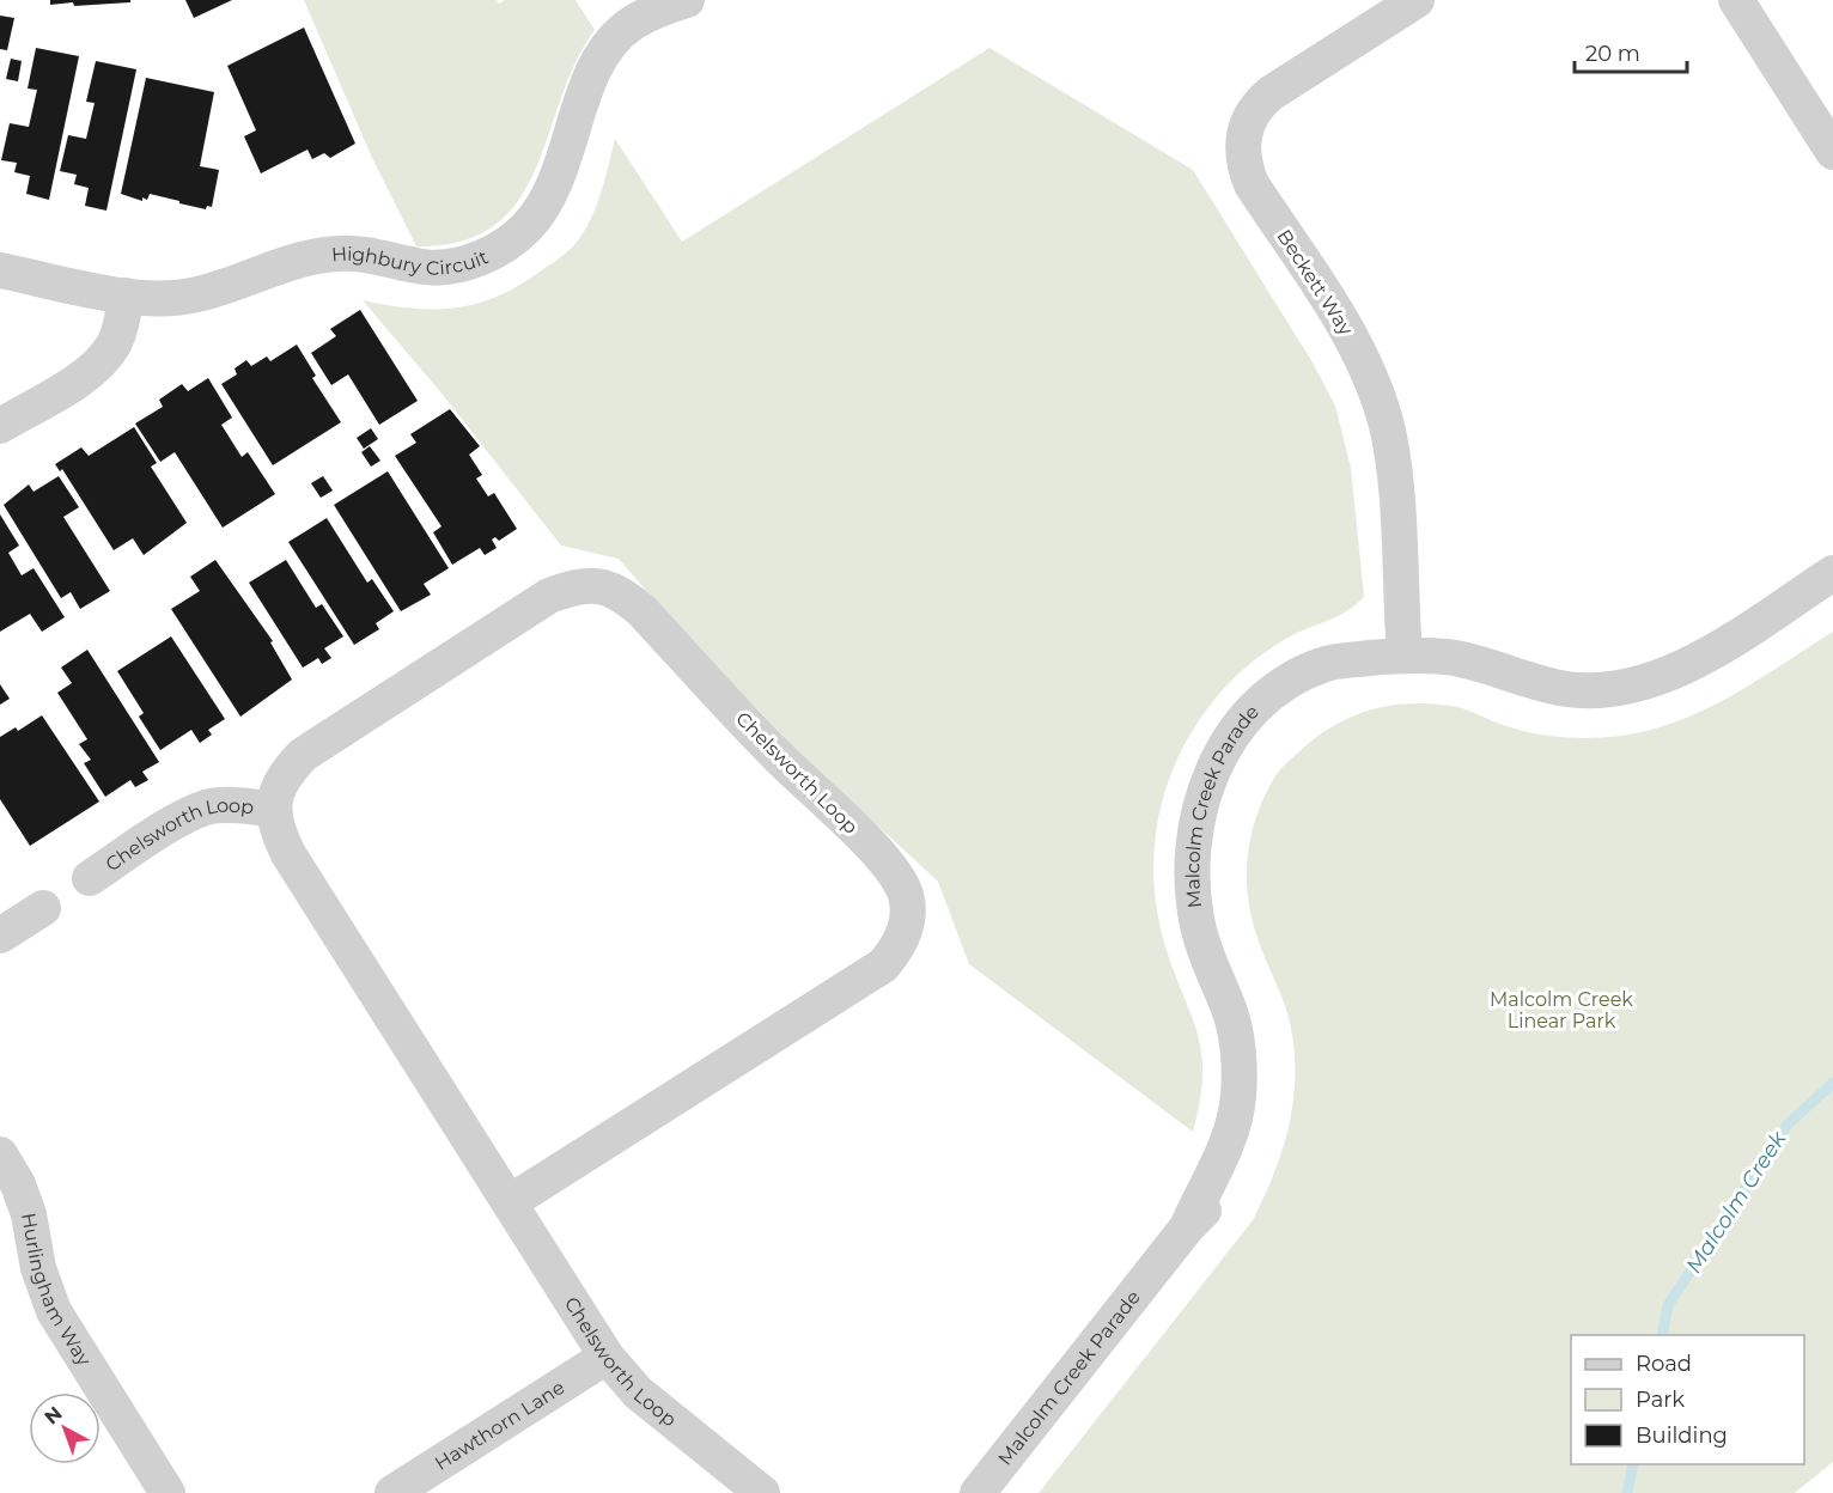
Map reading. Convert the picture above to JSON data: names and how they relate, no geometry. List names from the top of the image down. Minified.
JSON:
{"streets":{"street":["Highbury Circuit","Beckett Way","Chelsworth Loop","Malcolm Creek Parade","Hurlingham Way","Hawthorn Lane"]},"crossings":[["Beckett Way","Malcolm Creek Parade"],["Chelsworth Loop","Hawthorn Lane"]],"water":["Malcolm Creek"],"parks":["Malcolm Creek Linear Park"],"legend":["Road","Park","Building"],"scale_bar":"20 m","north":"top left"}
